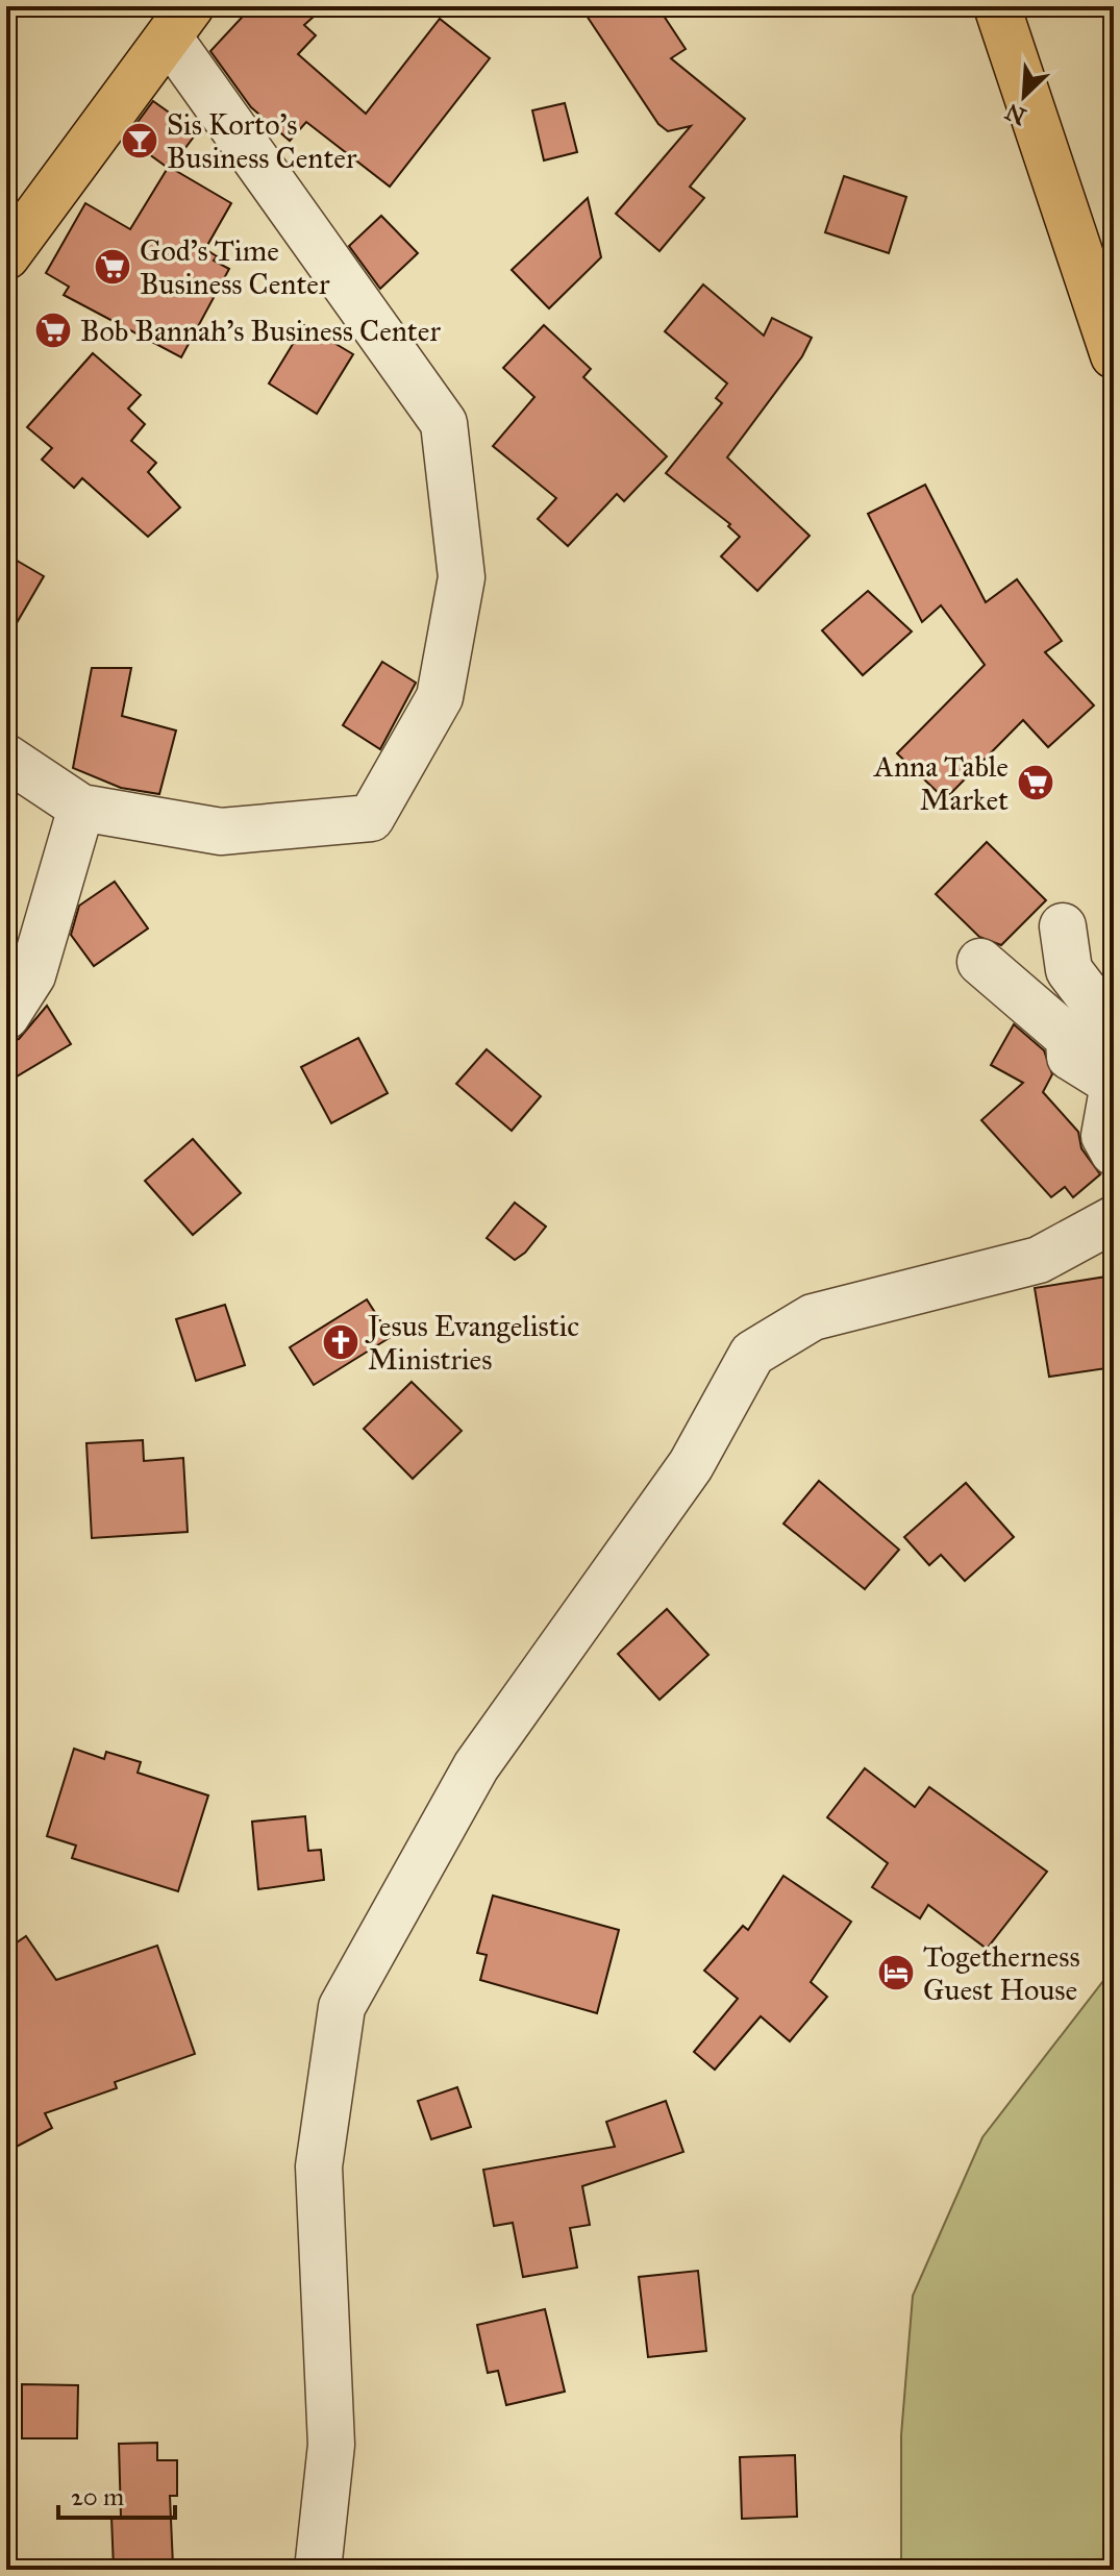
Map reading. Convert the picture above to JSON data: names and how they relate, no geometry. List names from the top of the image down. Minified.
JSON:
{"places":{"bar":["Sis Korto's Business Center"],"supermarket":["God's Time Business Center","Bob Bannah's Business Center","Anna Table Market"],"church":["Jesus Evangelistic Ministries"],"hotel":["Togetherness Guest House"]},"scale_bar":"20 m","north":"bottom left"}
